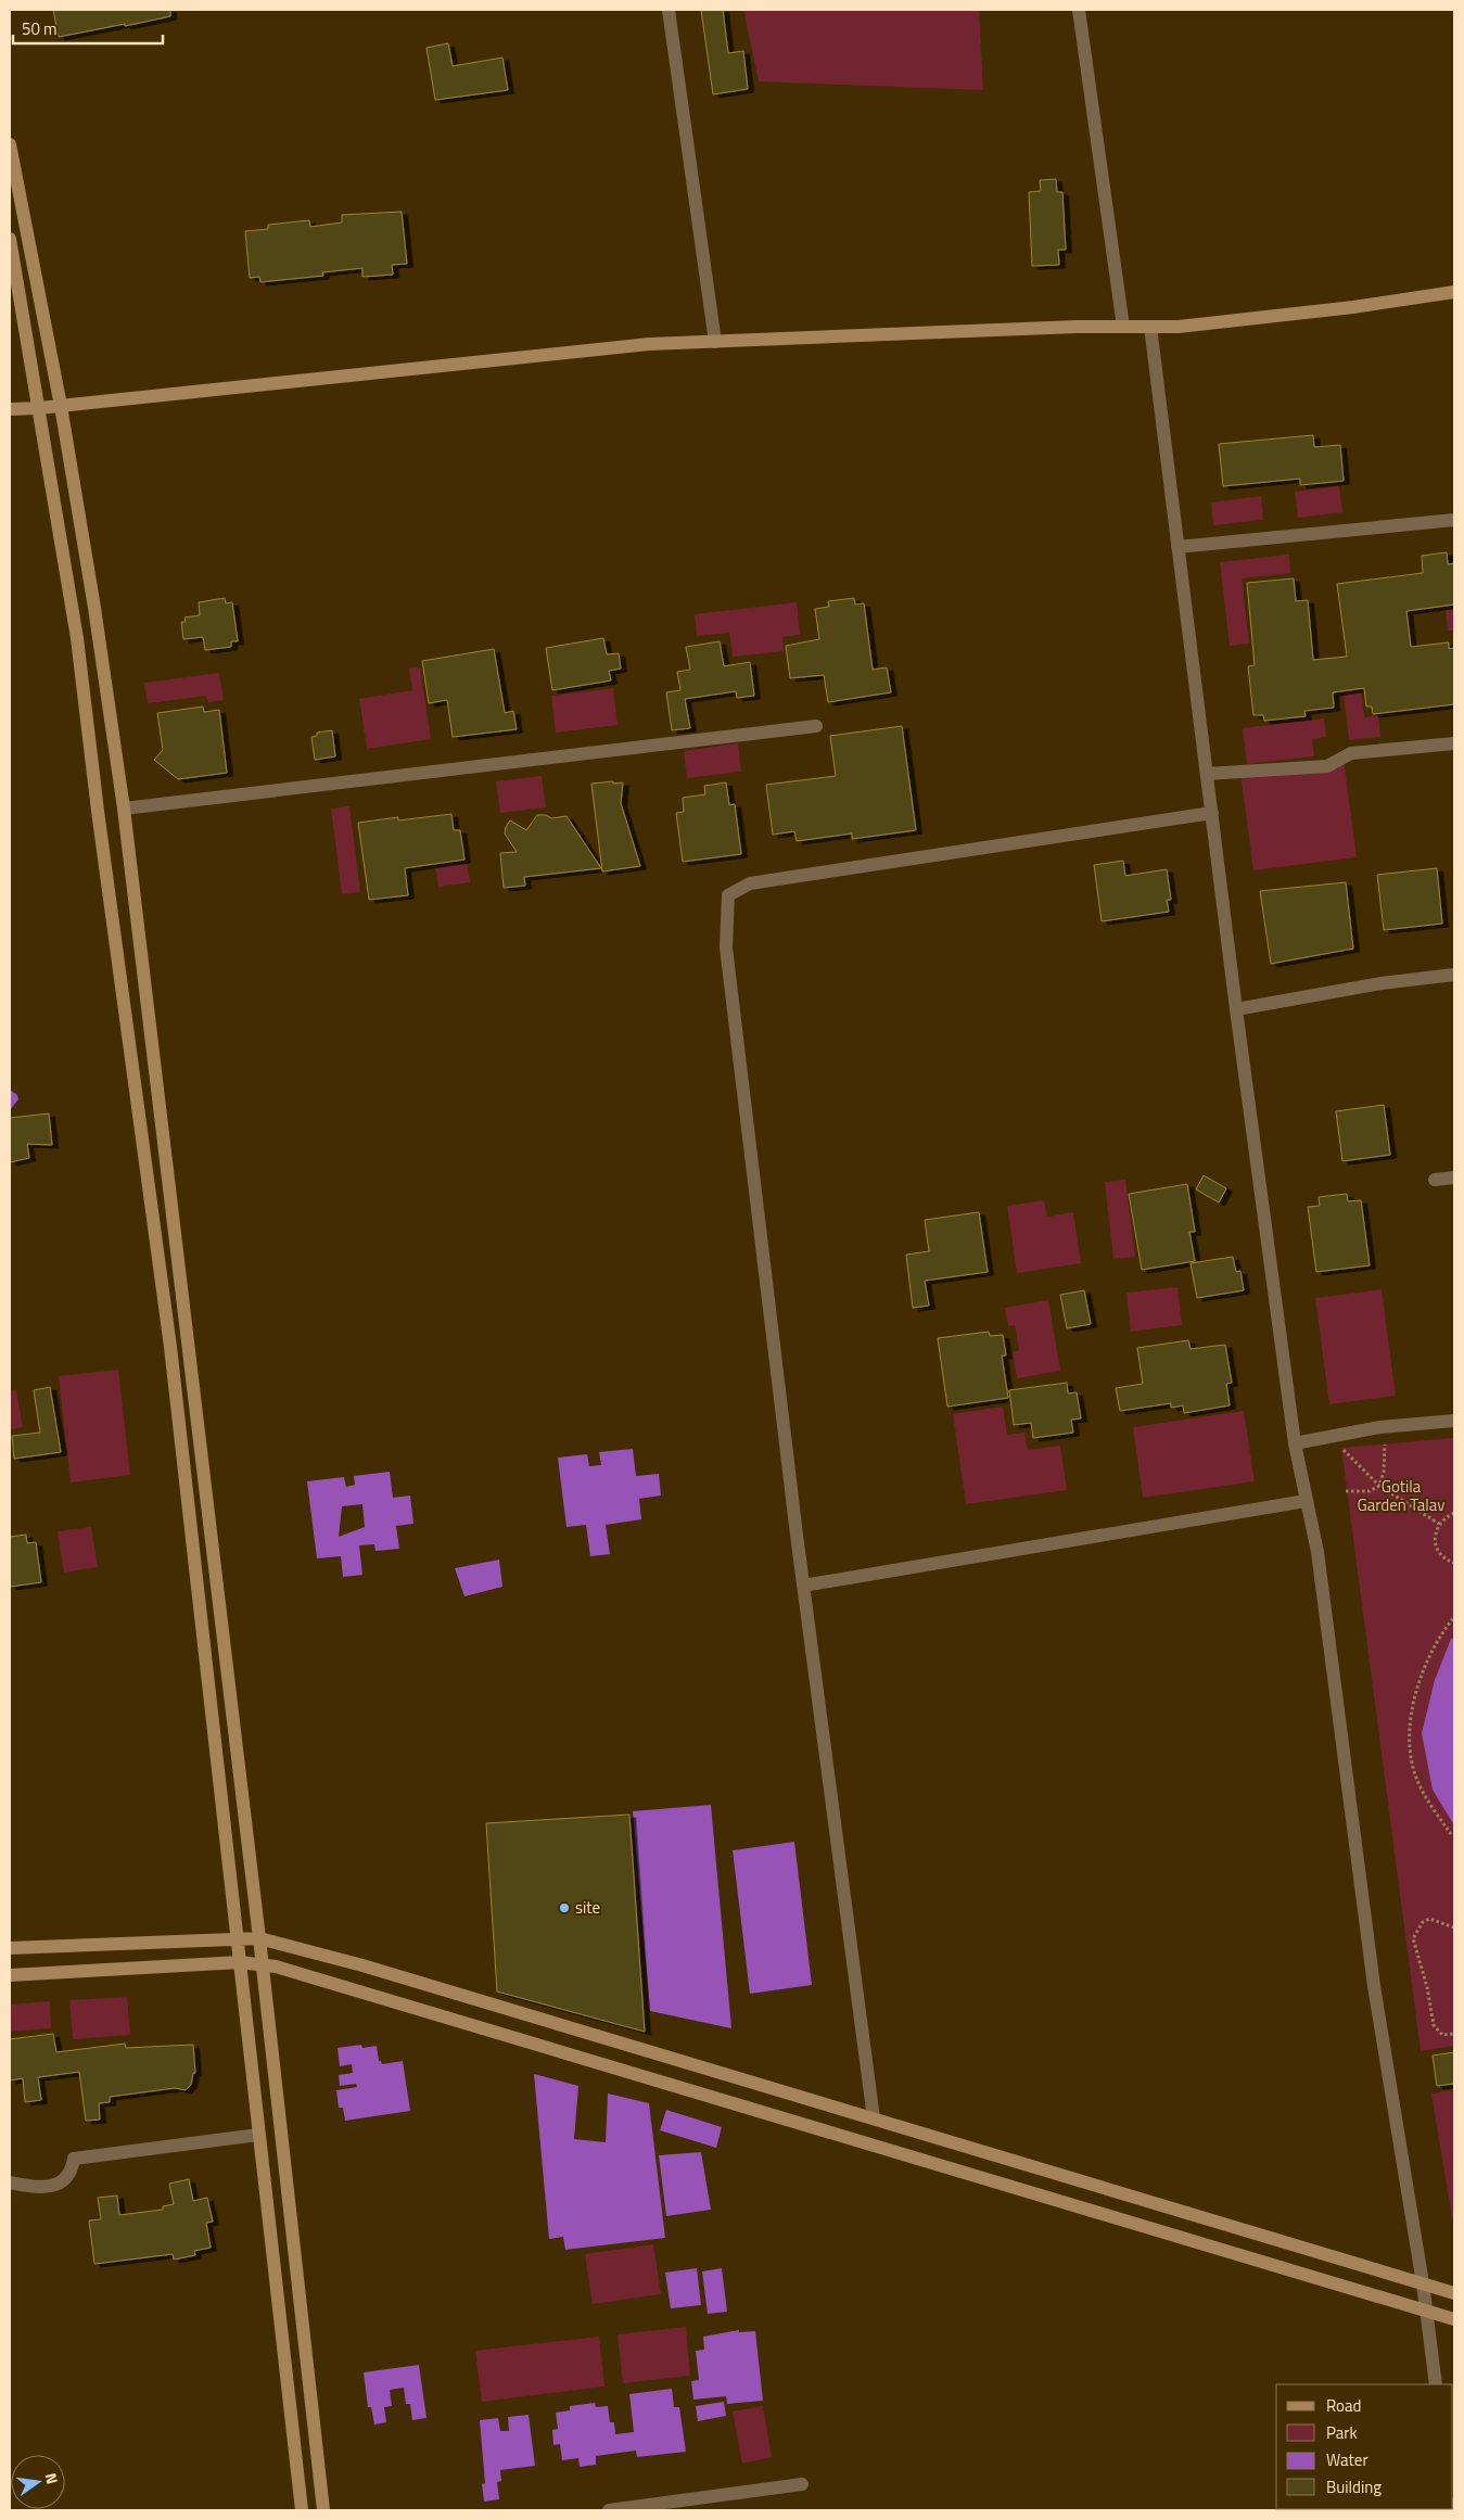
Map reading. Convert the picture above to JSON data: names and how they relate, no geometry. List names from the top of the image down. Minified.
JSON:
{"parks":["Gotila Garden Talav"],"places":["site"],"legend":["Road","Park","Water","Building"],"scale_bar":"50 m","north":"right"}
